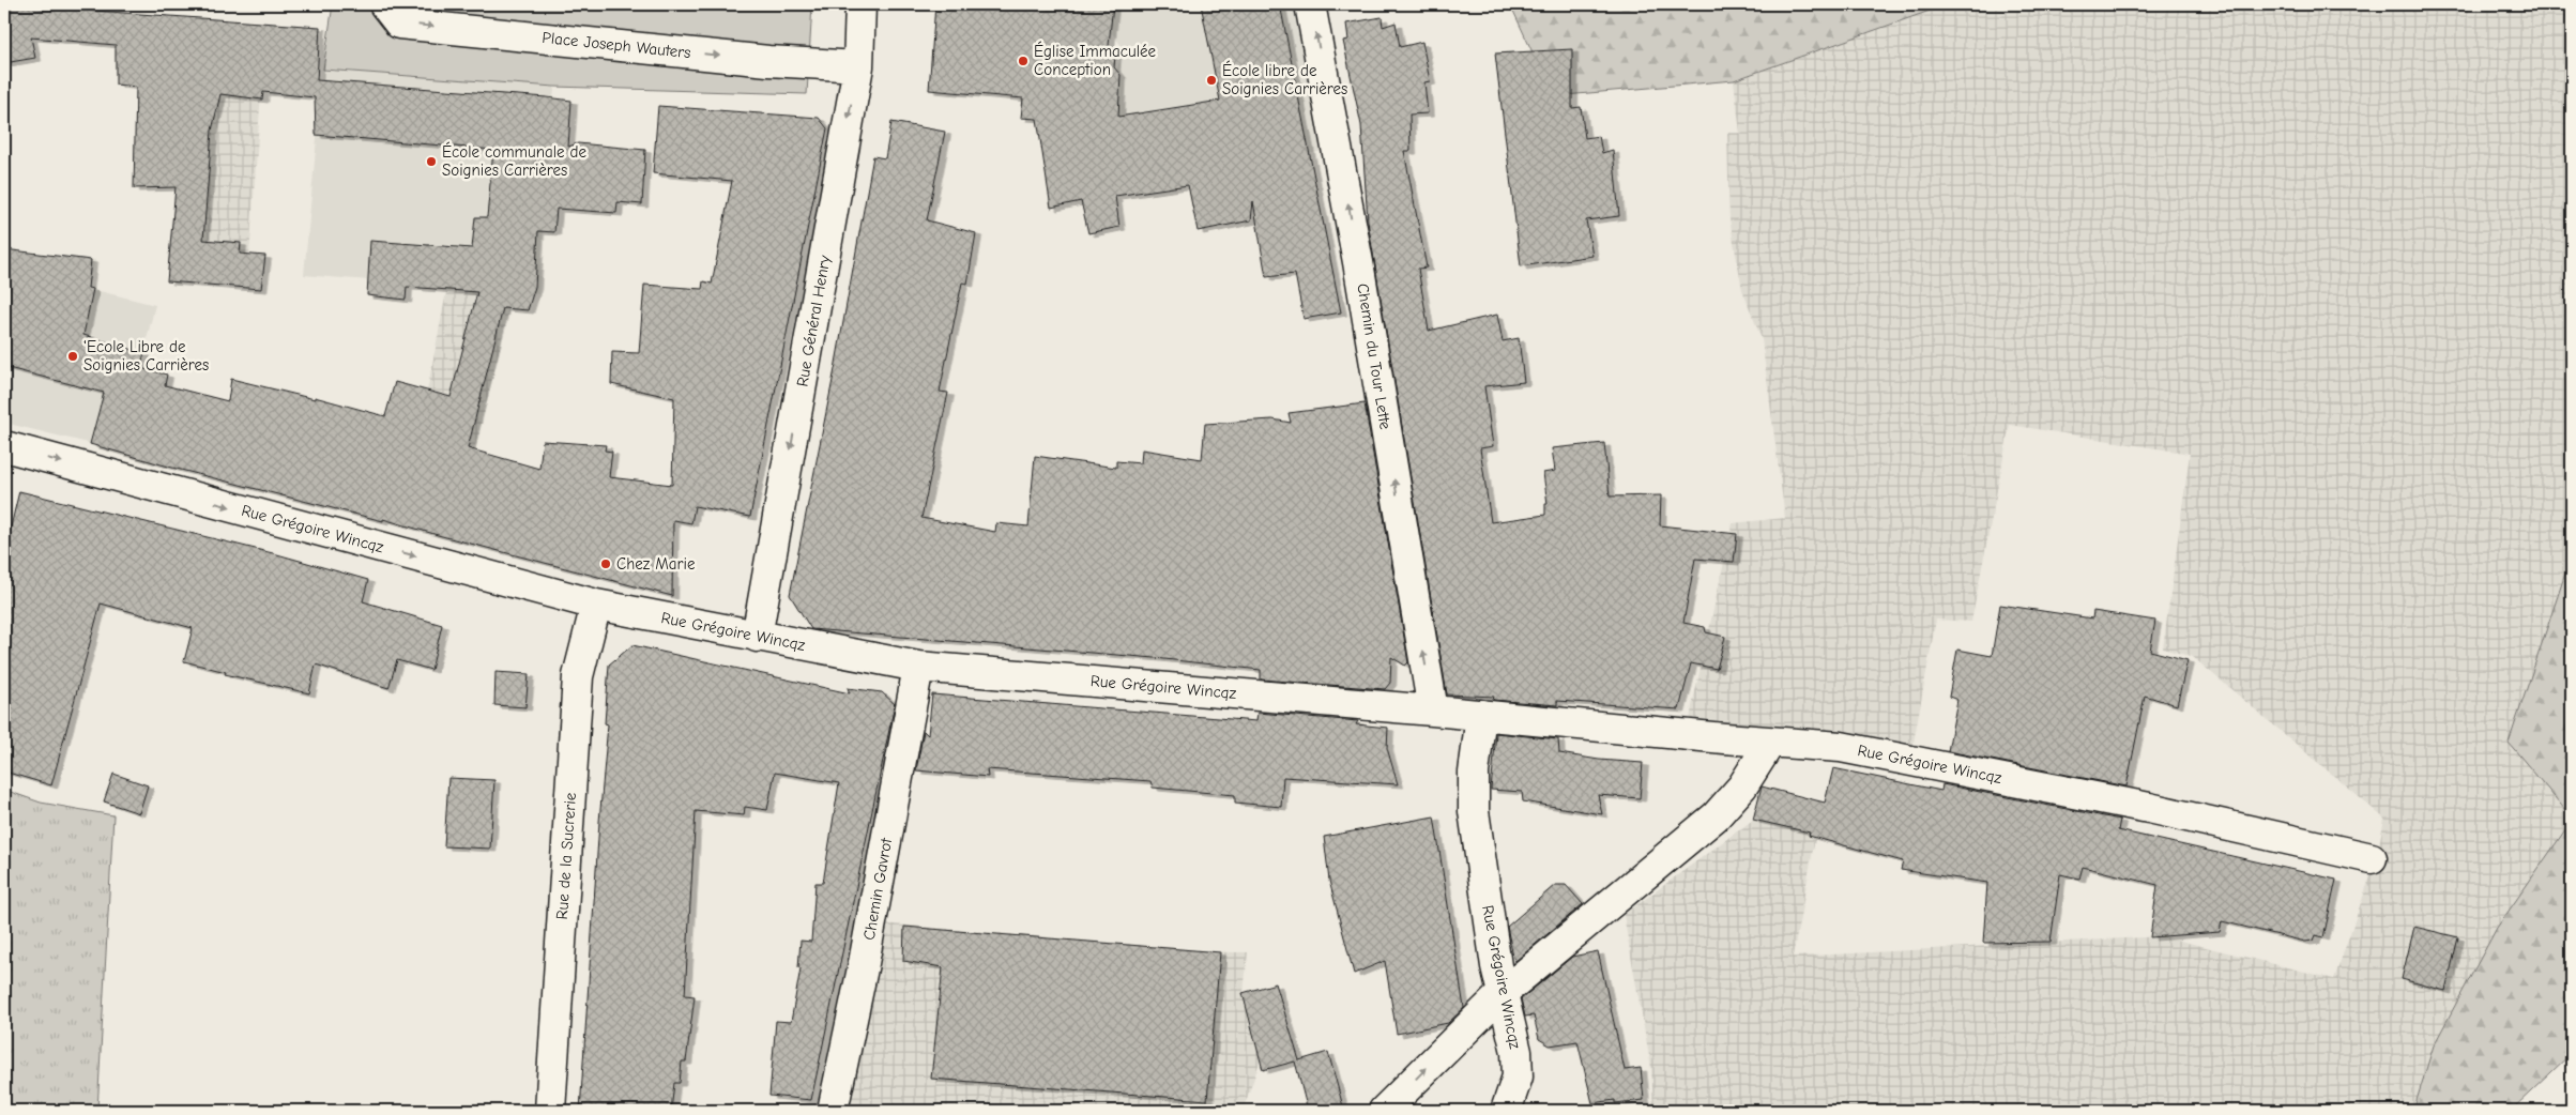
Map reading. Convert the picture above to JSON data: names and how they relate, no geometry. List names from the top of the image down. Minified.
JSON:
{"streets":{"street":["Place Joseph Wauters","Rue Général Henry","Chemin du Tour Lette","Rue Grégoire Wincqz","Rue de la Sucrerie","Chemin Gavrot"]},"crossings":[["Place Joseph Wauters","Rue Général Henry"],["Rue Général Henry","Rue Grégoire Wincqz"],["Chemin du Tour Lette","Rue Grégoire Wincqz"],["Rue Grégoire Wincqz","Rue de la Sucrerie"],["Rue Grégoire Wincqz","Chemin Gavrot"]],"one_way":["Place Joseph Wauters","Rue Général Henry","Chemin du Tour Lette"],"places":["Église Immaculée Conception","École libre de Soignies Carrières","École communale de Soignies Carrières","'Ecole Libre de Soignies Carrières","Chez Marie"]}
